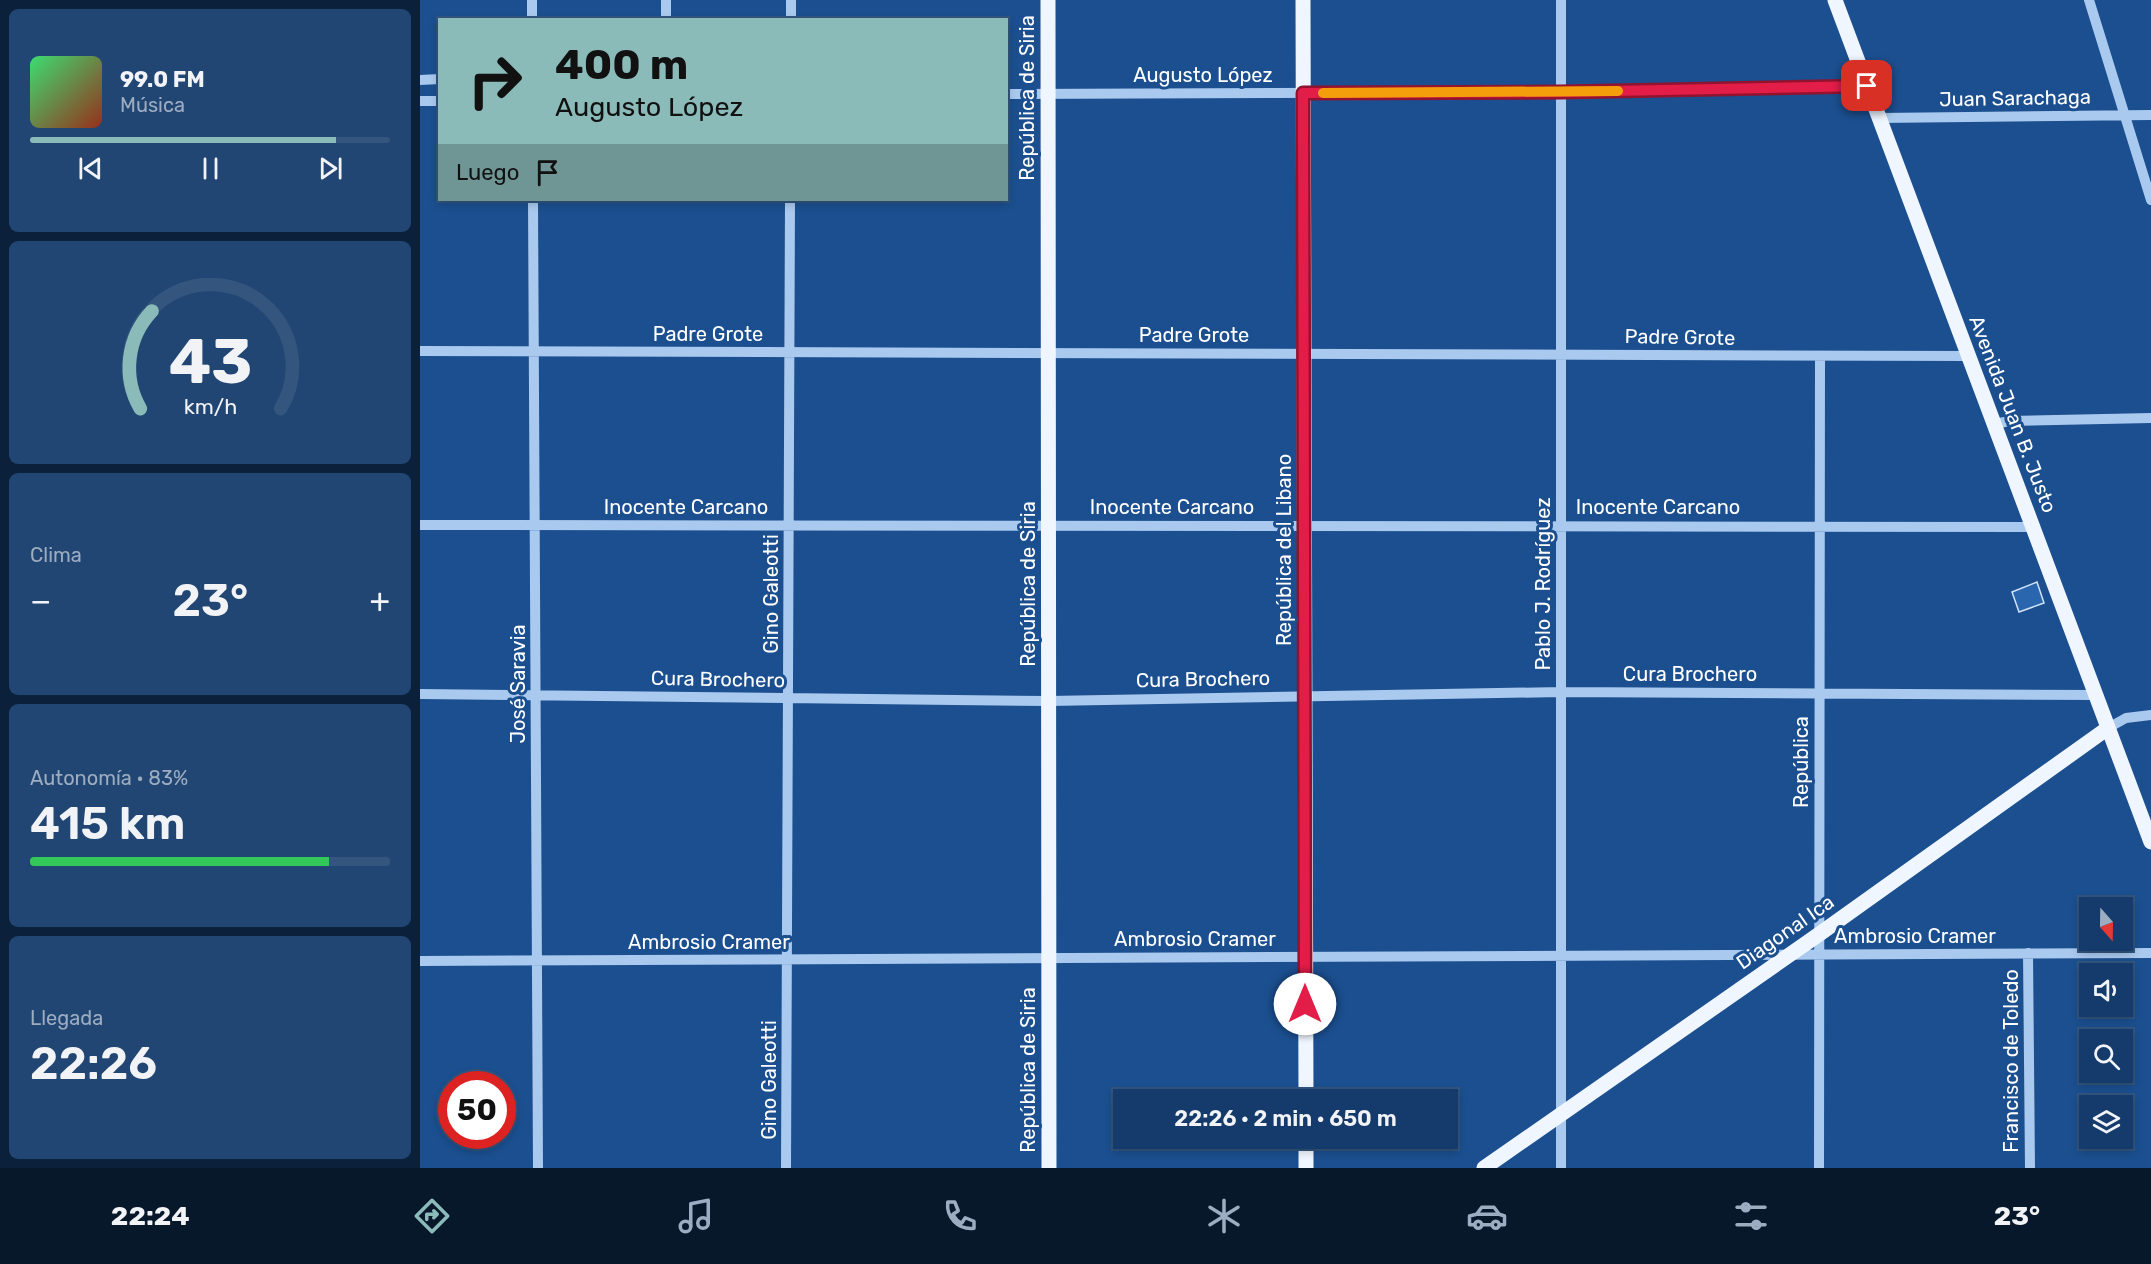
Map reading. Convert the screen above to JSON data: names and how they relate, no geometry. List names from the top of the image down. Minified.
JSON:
{"streets":{"main road":["República de Siria","Avenida Juan B. Justo","República del Libano","Diagonal Ica"],"street":["Augusto López","Juan Sarachaga","Padre Grote","Inocente Carcano","Pablo J. Rodríguez","Gino Galeotti","Cura Brochero","José Saravia","República","Ambrosio Cramer","Francisco de Toledo"]},"crossings":[["Augusto López","República de Siria"],["Augusto López","Avenida Juan B. Justo"],["Augusto López","República del Libano"],["Augusto López","Pablo J. Rodríguez"],["República de Siria","Padre Grote"],["República de Siria","Inocente Carcano"],["República de Siria","Cura Brochero"],["República de Siria","Ambrosio Cramer"],["Juan Sarachaga","Avenida Juan B. Justo"],["Padre Grote","Avenida Juan B. Justo"],["Padre Grote","República del Libano"],["Padre Grote","Pablo J. Rodríguez"],["Padre Grote","Gino Galeotti"],["Padre Grote","José Saravia"],["Padre Grote","República"],["Avenida Juan B. Justo","Inocente Carcano"],["Avenida Juan B. Justo","Cura Brochero"],["Avenida Juan B. Justo","Diagonal Ica"],["Inocente Carcano","República del Libano"],["Inocente Carcano","Pablo J. Rodríguez"],["Inocente Carcano","Gino Galeotti"],["Inocente Carcano","José Saravia"],["Inocente Carcano","República"],["República del Libano","Cura Brochero"],["República del Libano","Ambrosio Cramer"],["Pablo J. Rodríguez","Cura Brochero"],["Pablo J. Rodríguez","Diagonal Ica"],["Pablo J. Rodríguez","Ambrosio Cramer"],["Gino Galeotti","Cura Brochero"],["Gino Galeotti","Ambrosio Cramer"],["Cura Brochero","José Saravia"],["Cura Brochero","República"],["José Saravia","Ambrosio Cramer"],["República","Diagonal Ica"],["República","Ambrosio Cramer"],["Diagonal Ica","Ambrosio Cramer"],["Ambrosio Cramer","Francisco de Toledo"]],"north":"bottom","page":{"turn":["400 m","Augusto López"],"song":["99.0 FM","Música"],"then":"Luego","tile":["Clima",["Autonomía · 83%","415 km"],["Llegada","22:26"]],"heat":["−","23°","+"],"limit":"50","trip":"22:26 · 2 min · 650 m","tabs":["22:24","23°"],"gauge":["43","km/h"]}}
